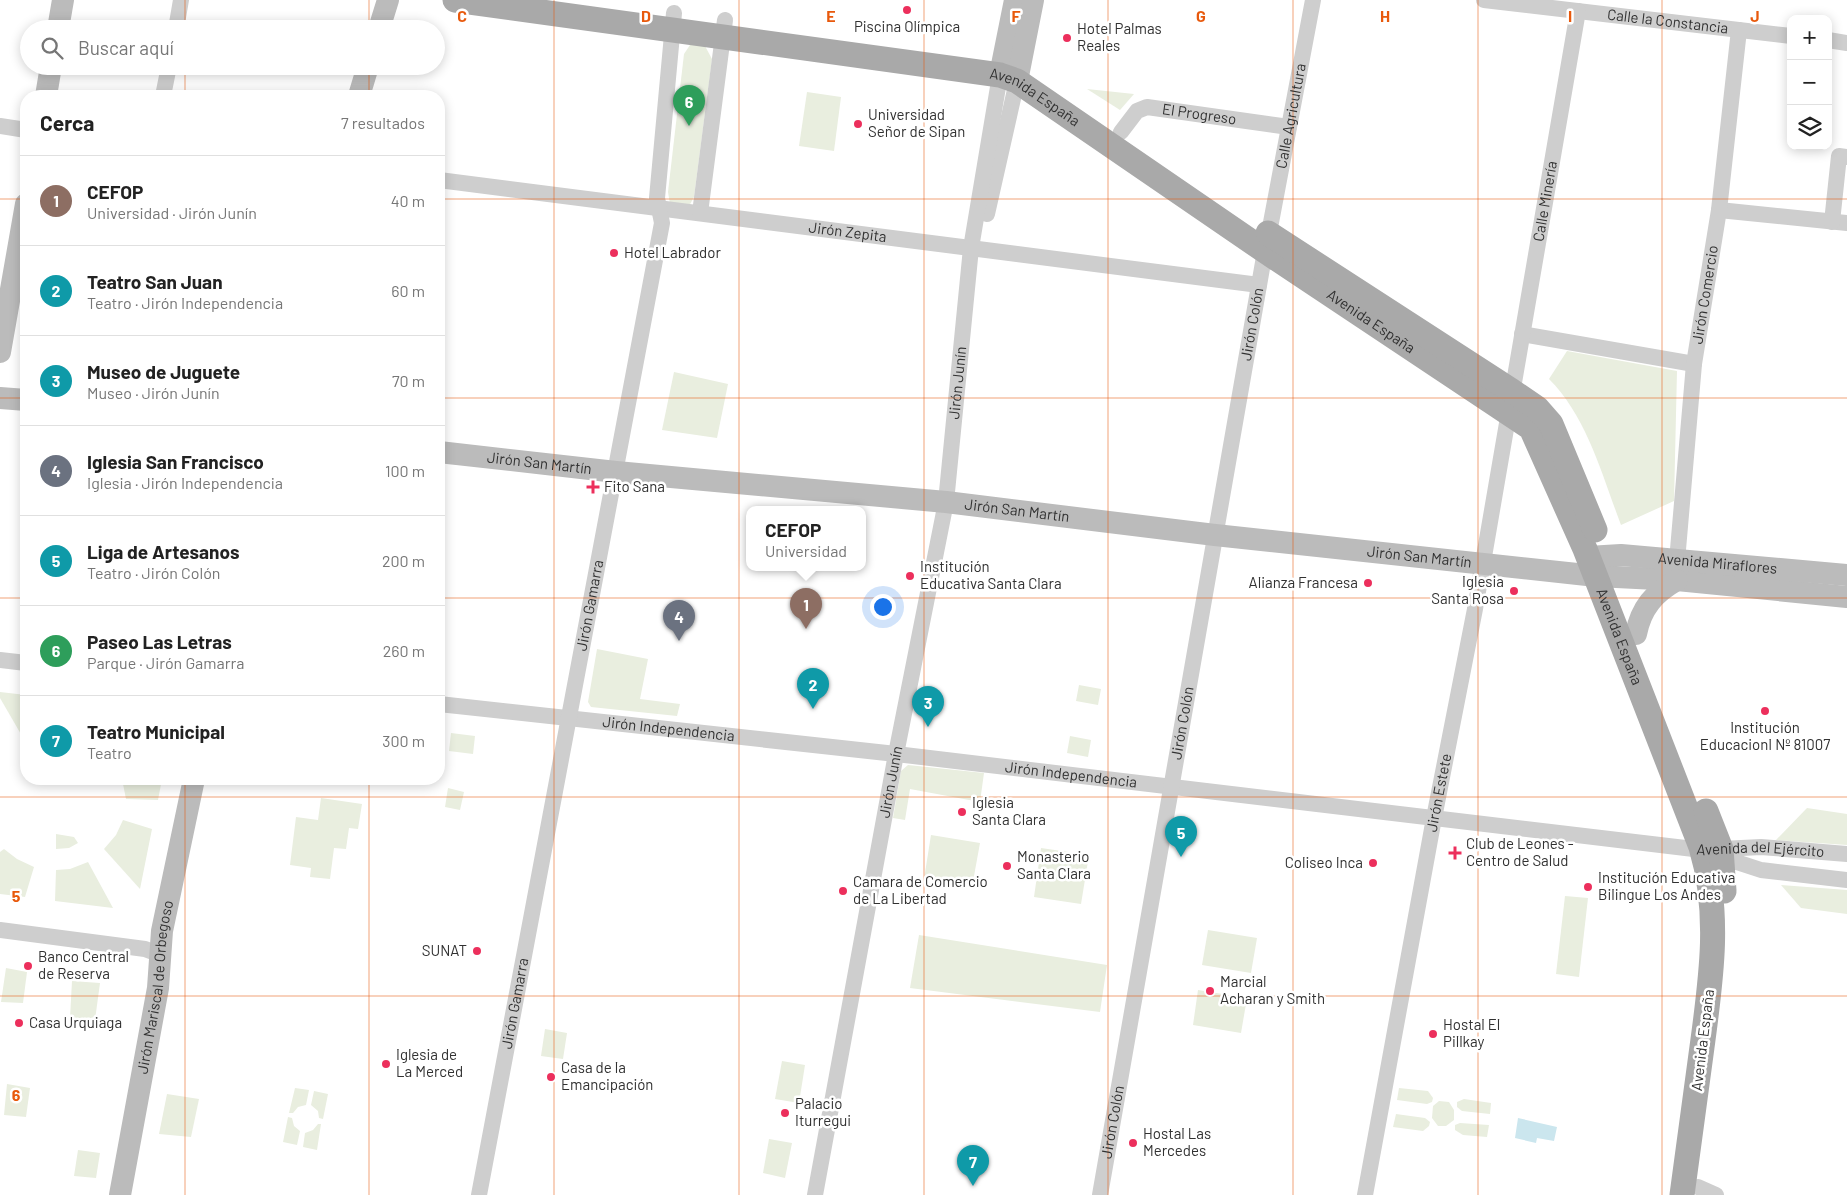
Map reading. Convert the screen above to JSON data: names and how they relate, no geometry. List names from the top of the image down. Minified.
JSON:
{"streets":{"main road":["Avenida España"],"street":["Calle la Constancia","El Progreso","Calle Agricultura","Calle Minería","Jirón Zepita","Jirón Comercio","Jirón Colón","Jirón Junín","Jirón San Martín","Avenida Miraflores","Jirón Gamarra","Jirón Independencia","Jirón Estete","Avenida del Ejército","Jirón Mariscal de Orbegoso"]},"crossings":[["Calle la Constancia","Calle Minería"],["Calle la Constancia","Jirón Comercio"],["Avenida España","El Progreso"],["Avenida España","Calle Agricultura"],["Avenida España","Calle Minería"],["Avenida España","Jirón Colón"],["Avenida España","Jirón Junín"],["Avenida España","Jirón San Martín"],["Avenida España","Avenida Miraflores"],["Avenida España","Jirón Gamarra"],["Avenida España","Jirón Independencia"],["Avenida España","Jirón Estete"],["Avenida España","Avenida del Ejército"],["El Progreso","Calle Agricultura"],["Calle Agricultura","Jirón Colón"],["Calle Minería","Jirón Estete"],["Jirón Zepita","Jirón Colón"],["Jirón Zepita","Jirón Junín"],["Jirón Zepita","Jirón Gamarra"],["Jirón Comercio","Avenida Miraflores"],["Jirón Colón","Jirón San Martín"],["Jirón Colón","Jirón Independencia"],["Jirón Junín","Jirón San Martín"],["Jirón Junín","Jirón Independencia"],["Jirón San Martín","Avenida Miraflores"],["Jirón San Martín","Jirón Gamarra"],["Jirón San Martín","Jirón Estete"],["Jirón Gamarra","Jirón Independencia"],["Jirón Independencia","Jirón Estete"],["Jirón Independencia","Avenida del Ejército"]],"places":{"other":["Piscina Olímpica","Hotel Palmas Reales","Universidad Señor de Sipan","Hotel Labrador","Institución Educativa Santa Clara","Alianza Francesa","Iglesia Santa Rosa","Institución EducacionI Nº 81007","Iglesia Santa Clara","Coliseo Inca","Monasterio Santa Clara","Institución Educativa Bilingue Los Andes","Camara de Comercio de La Libertad","SUNAT","Banco Central de Reserva","Marcial Acharan y Smith","Casa Urquiaga","Hostal El Pillkay","Iglesia de La Merced","Casa de la Emancipación","Palacio Iturregui","Hostal Las Mercedes"],"health":["Fito Sana","Club de Leones - Centro de Salud"]},"page":{"map_buttons":["+","−"],"search":"Buscar aquí","pins":["6","1","4","2","3","5","7"],"heading":["Cerca","7 resultados"],"list":[{"mark":"1","name":"CEFOP","note":"Universidad · Jirón Junín","value":"40 m"},{"mark":"2","name":"Teatro San Juan","note":"Teatro · Jirón Independencia","value":"60 m"},{"mark":"3","name":"Museo de Juguete","note":"Museo · Jirón Junín","value":"70 m"},{"mark":"4","name":"Iglesia San Francisco","note":"Iglesia · Jirón Independencia","value":"100 m"},{"mark":"5","name":"Liga de Artesanos","note":"Teatro · Jirón Colón","value":"200 m"},{"mark":"6","name":"Paseo Las Letras","note":"Parque · Jirón Gamarra","value":"260 m"},{"mark":"7","name":"Teatro Municipal","note":"Teatro","value":"300 m"}],"popup":["CEFOP","Universidad"]},"grid":{"columns":["C","D","E","F","G","H","I","J"],"rows":["5","6"]}}
